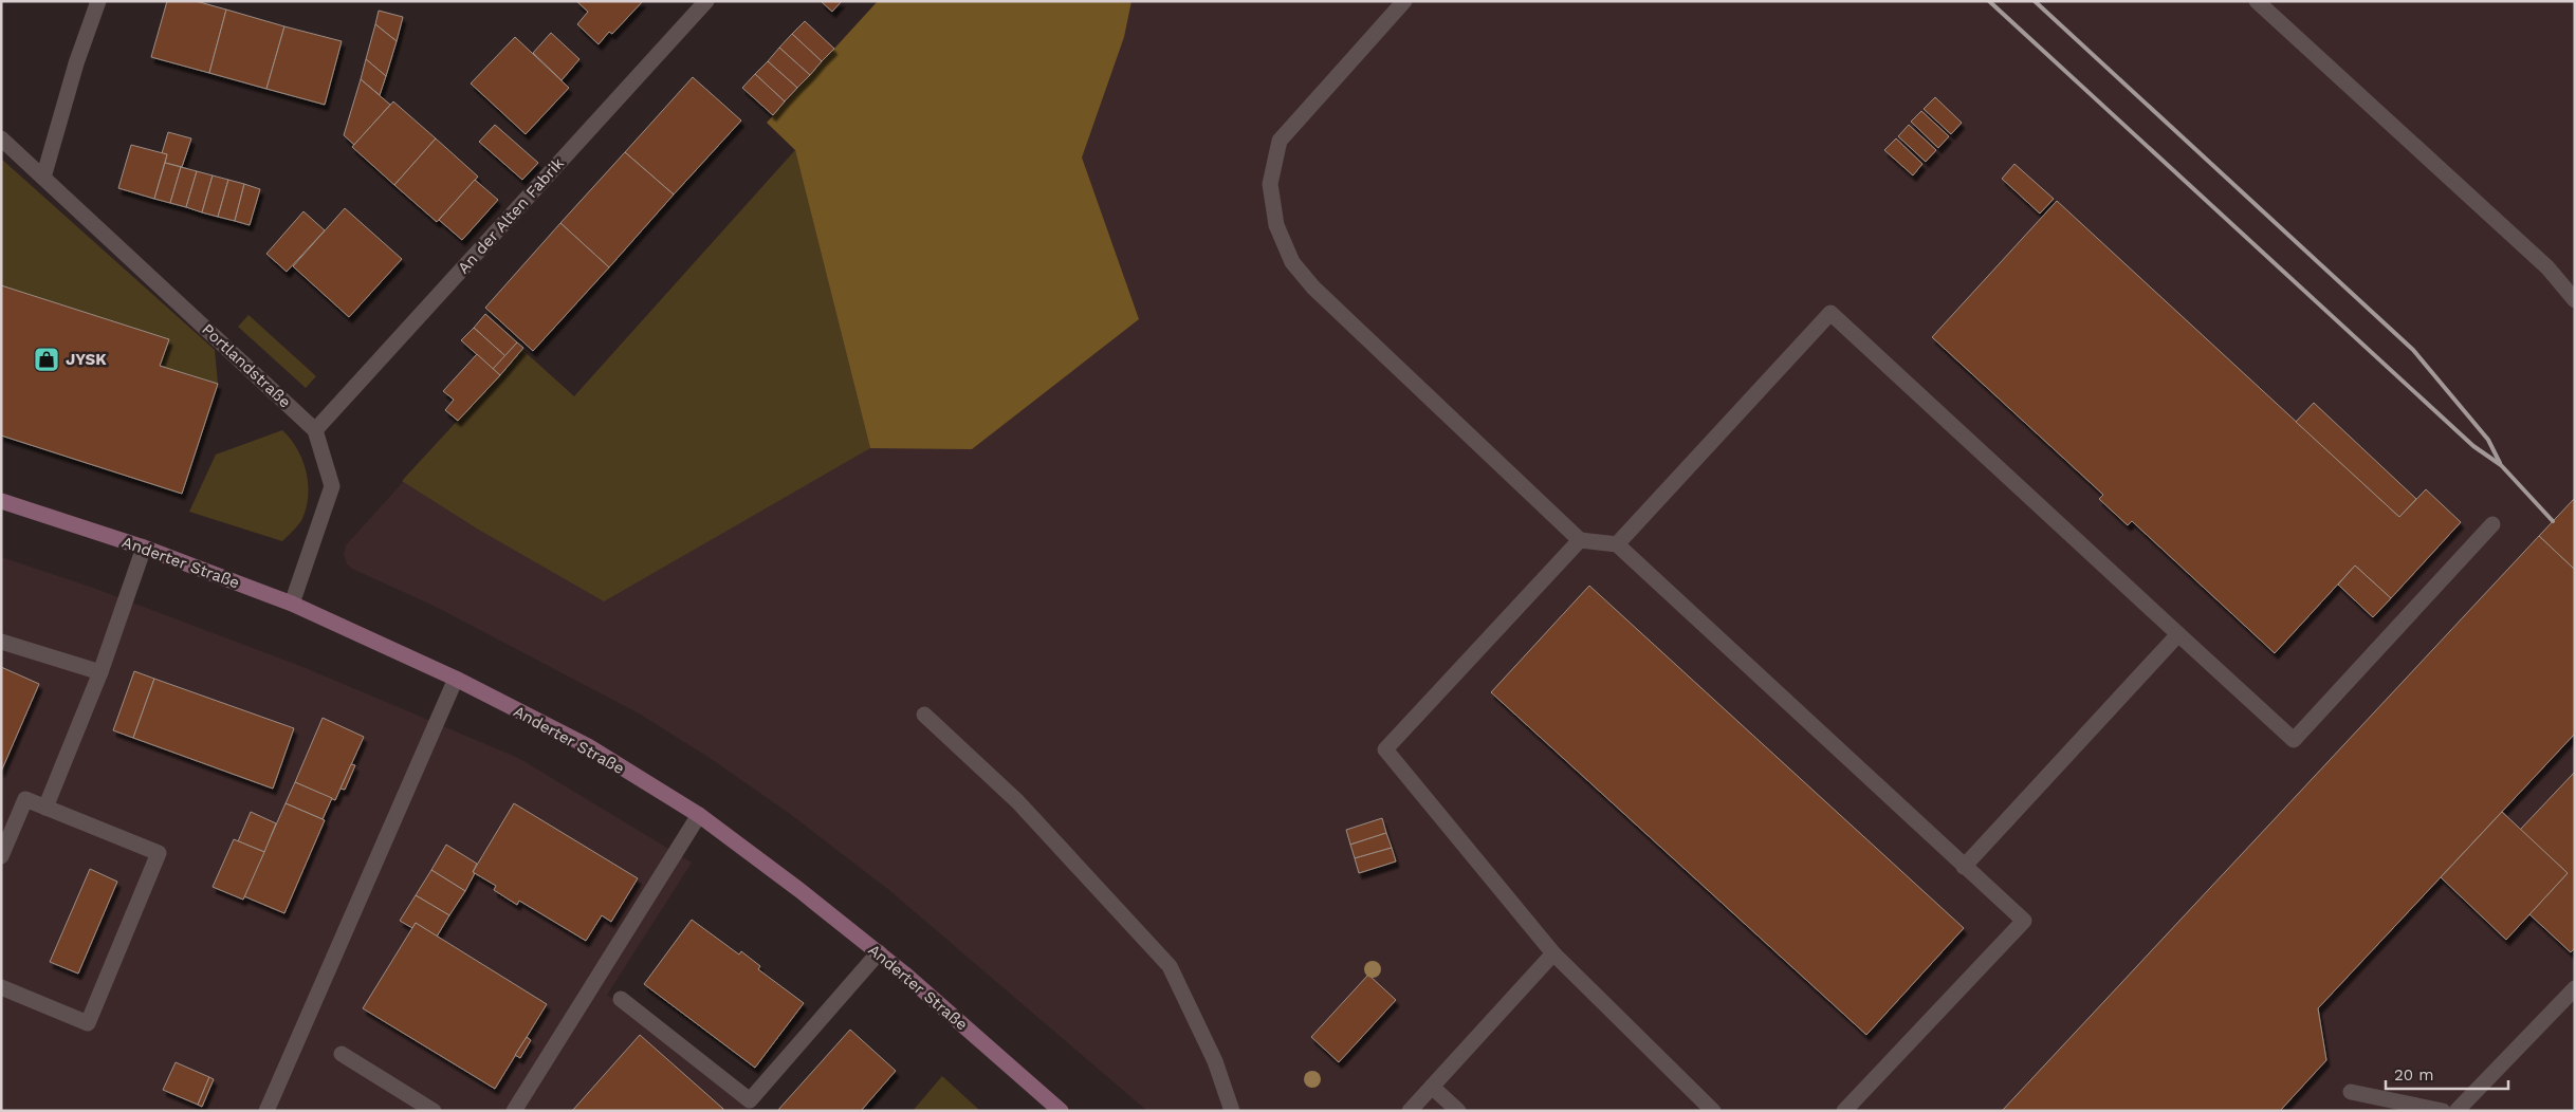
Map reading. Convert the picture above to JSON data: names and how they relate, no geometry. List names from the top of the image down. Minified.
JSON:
{"streets":{"main road":["Anderter Straße"],"street":["An der Alten Fabrik","Portlandstraße"]},"crossings":[["An der Alten Fabrik","Portlandstraße"],["Portlandstraße","Anderter Straße"]],"places":{"shop":["JYSK"]},"scale_bar":"20 m"}
